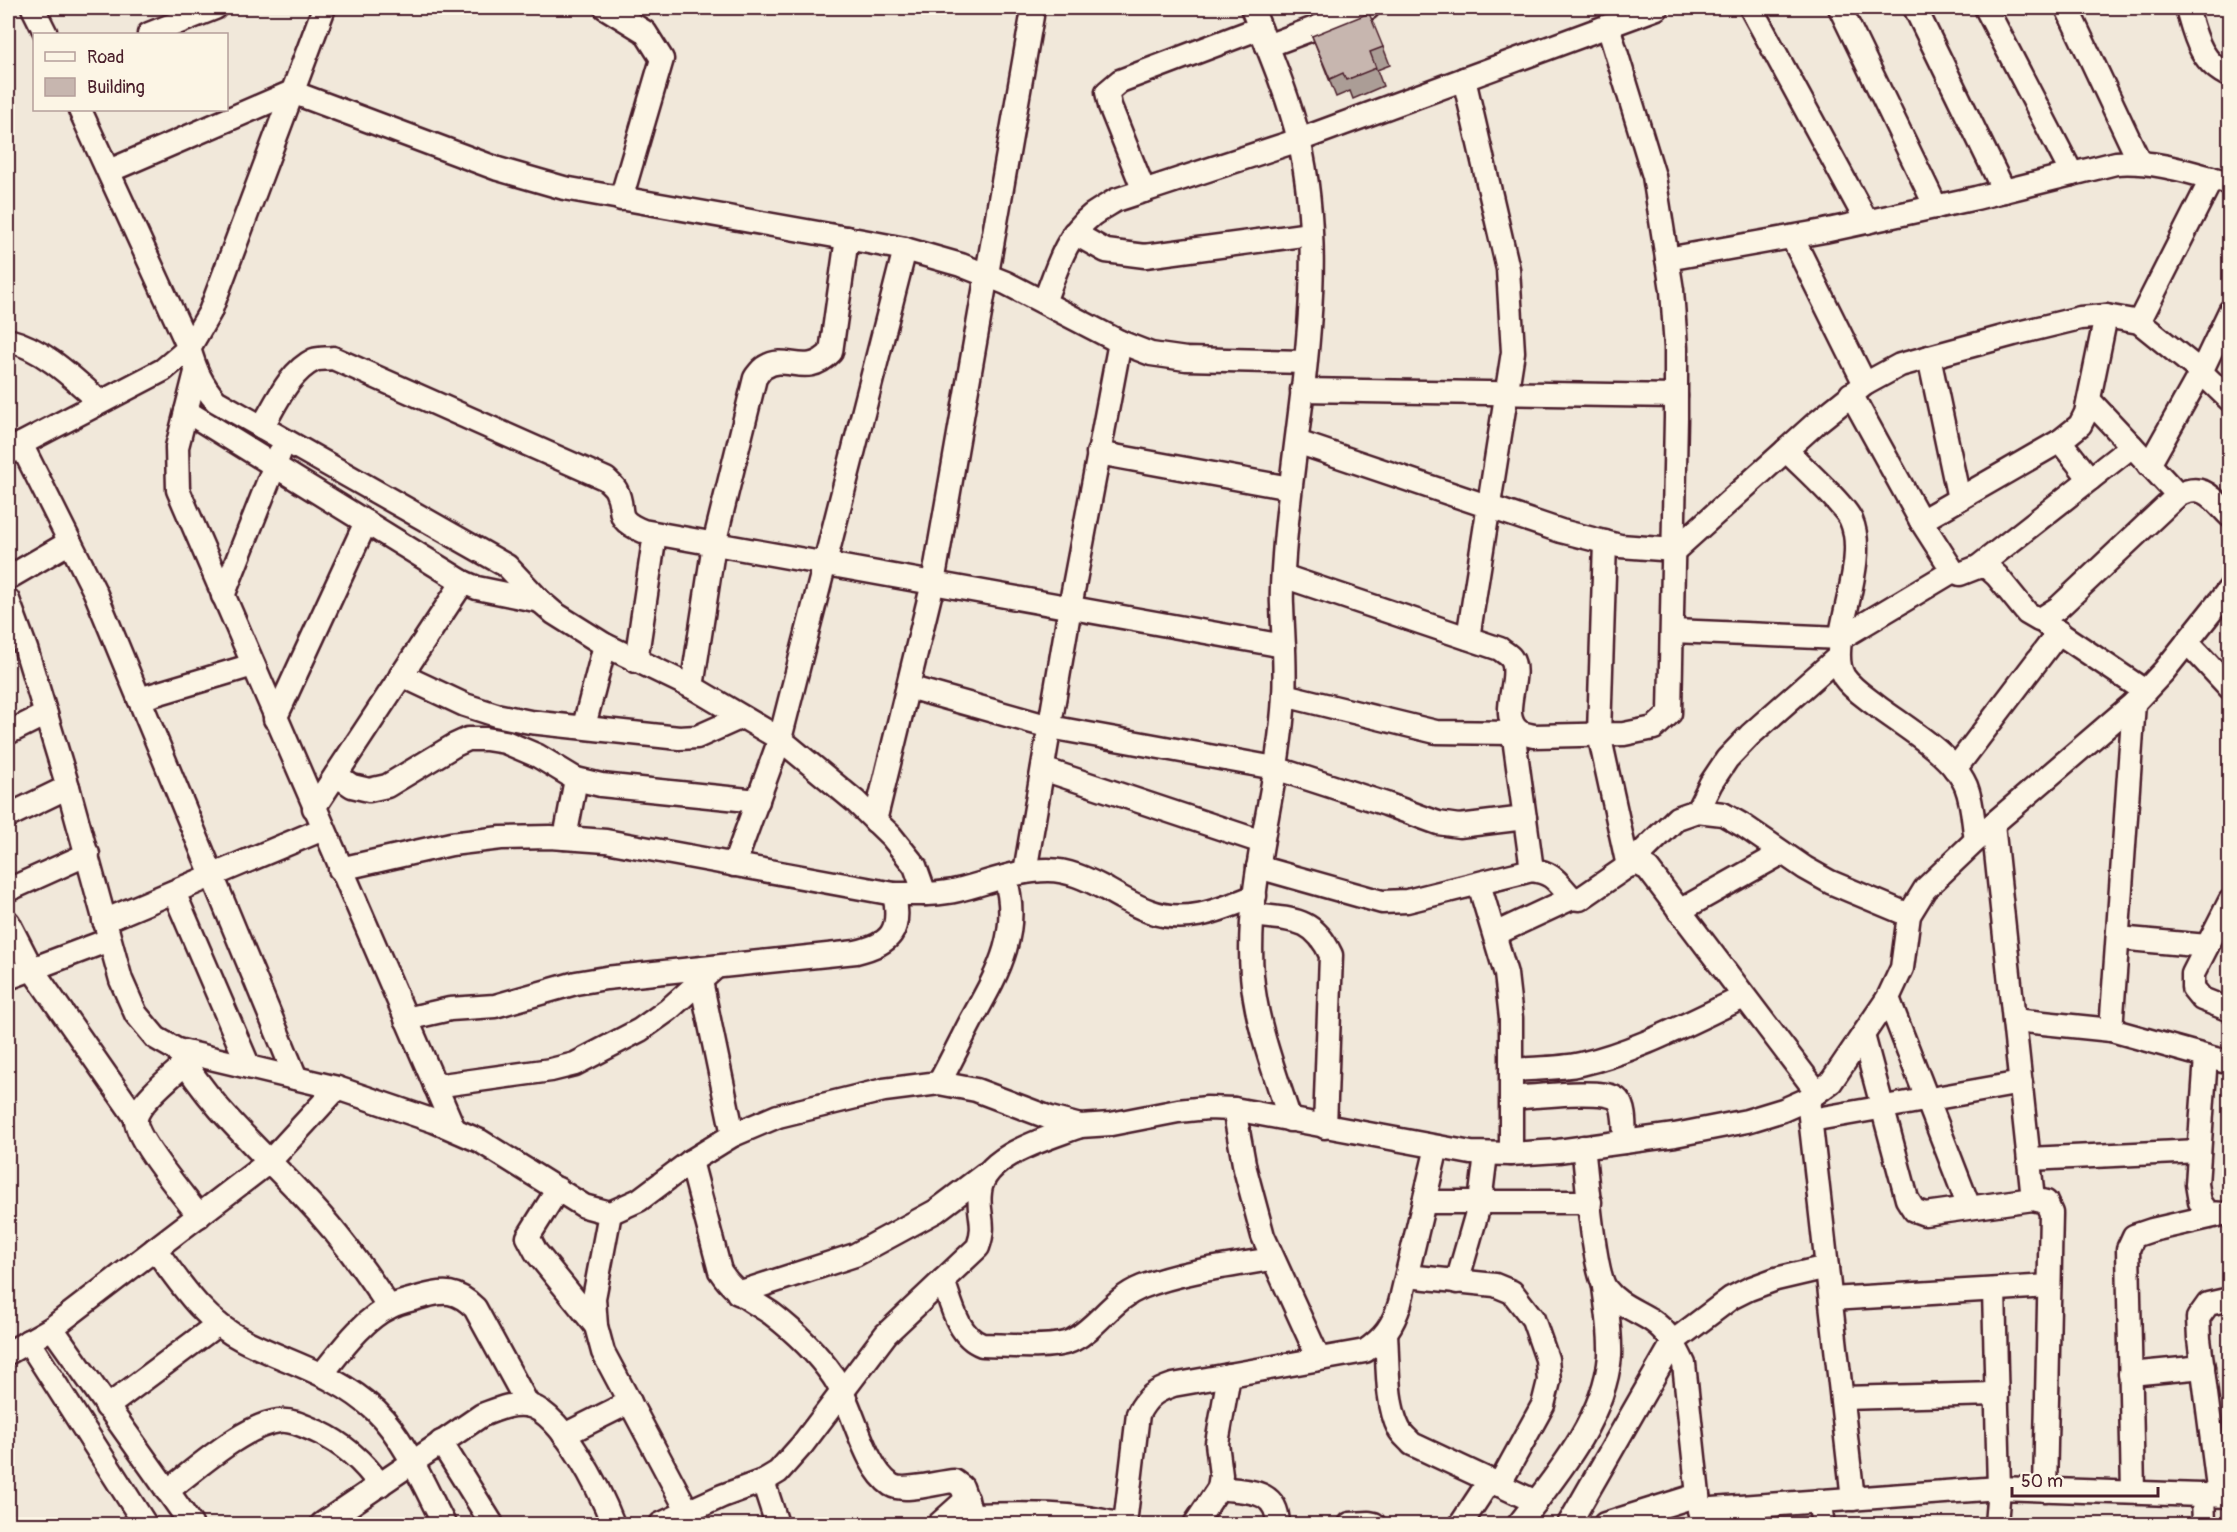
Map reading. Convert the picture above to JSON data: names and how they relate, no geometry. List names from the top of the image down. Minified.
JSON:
{"legend":["Road","Building"],"scale_bar":"50 m"}
